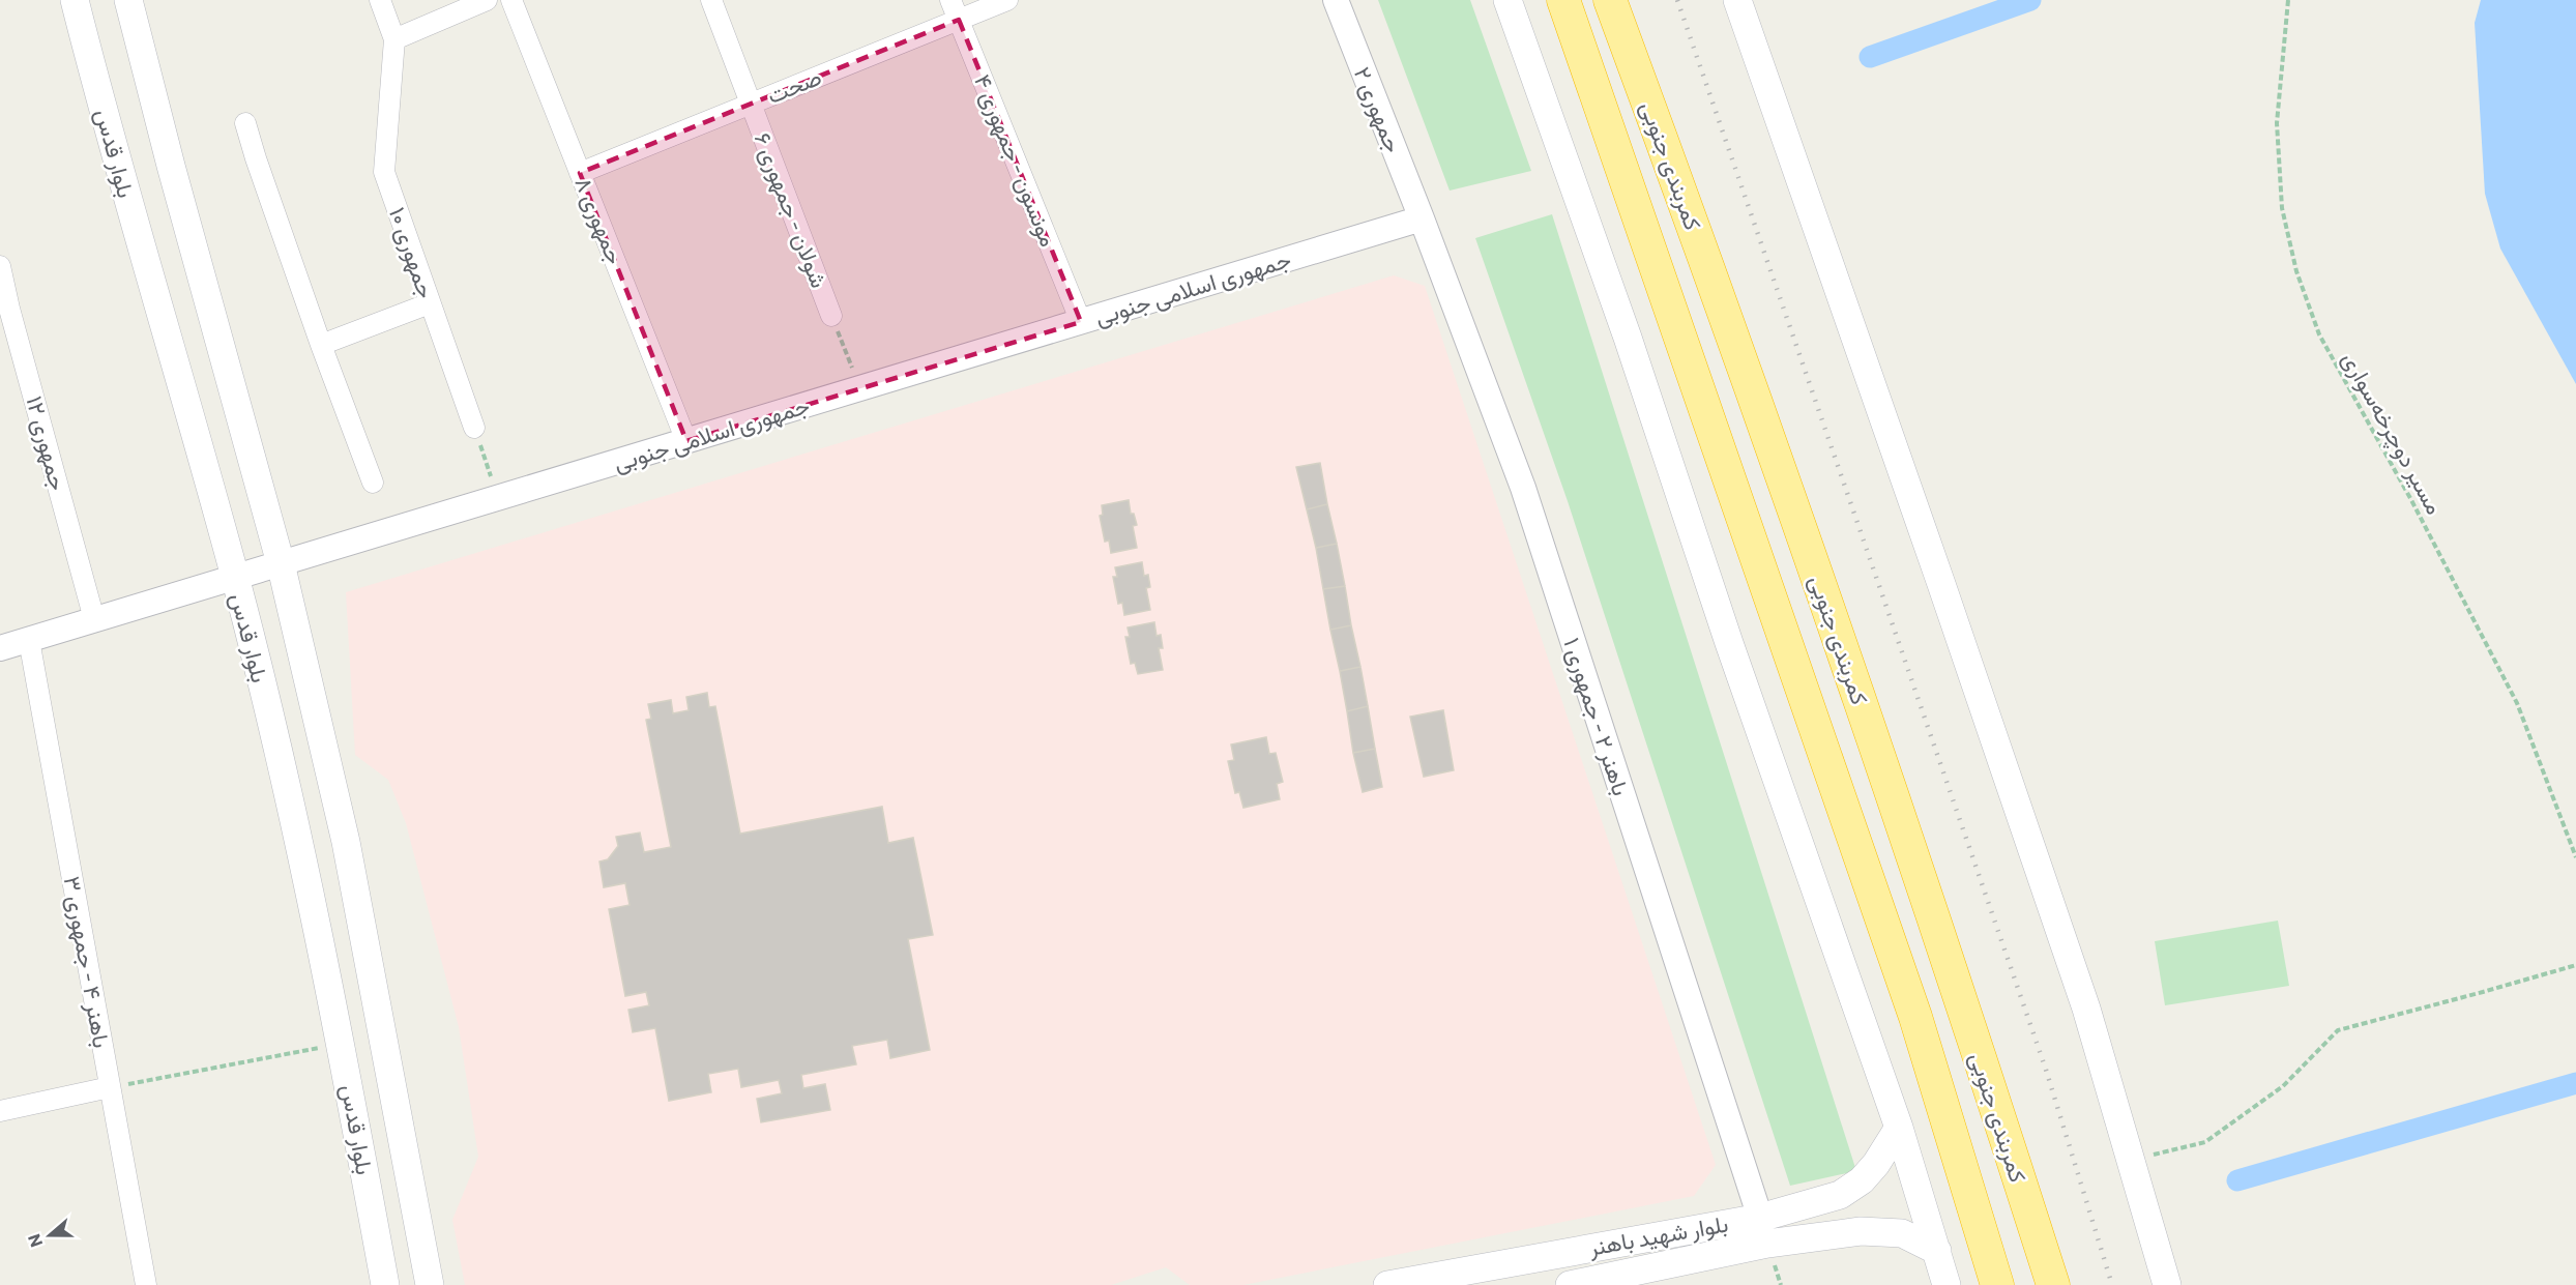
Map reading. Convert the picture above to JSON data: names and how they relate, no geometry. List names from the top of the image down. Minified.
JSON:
{"streets":{"highway":["کمربندی جنوبی"],"main road":["بلوار قدس","بلوار شهید باهنر"],"street":["صحت","جمهوری ۲","مونسون - جمهوری ۴","شولان - جمهوری ۶","جمهوری ۸","جمهوری ۱۰","جمهوری اسلامی جنوبی","جمهوری ۱۲","باهنر ۲ - جمهوری ۱","باهنر ۴ - جمهوری ۳"],"path":["مسیر دوچرخه‌سواری"]},"crossings":[["صحت","مونسون - جمهوری ۴"],["صحت","شولان - جمهوری ۶"],["صحت","جمهوری ۸"],["جمهوری ۲","جمهوری اسلامی جنوبی"],["جمهوری ۲","باهنر ۲ - جمهوری ۱"],["بلوار قدس","جمهوری اسلامی جنوبی"],["مونسون - جمهوری ۴","جمهوری اسلامی جنوبی"],["جمهوری ۸","جمهوری اسلامی جنوبی"],["جمهوری اسلامی جنوبی","جمهوری ۱۲"],["جمهوری اسلامی جنوبی","باهنر ۲ - جمهوری ۱"],["جمهوری اسلامی جنوبی","باهنر ۴ - جمهوری ۳"],["باهنر ۲ - جمهوری ۱","بلوار شهید باهنر"]],"north":"left"}
